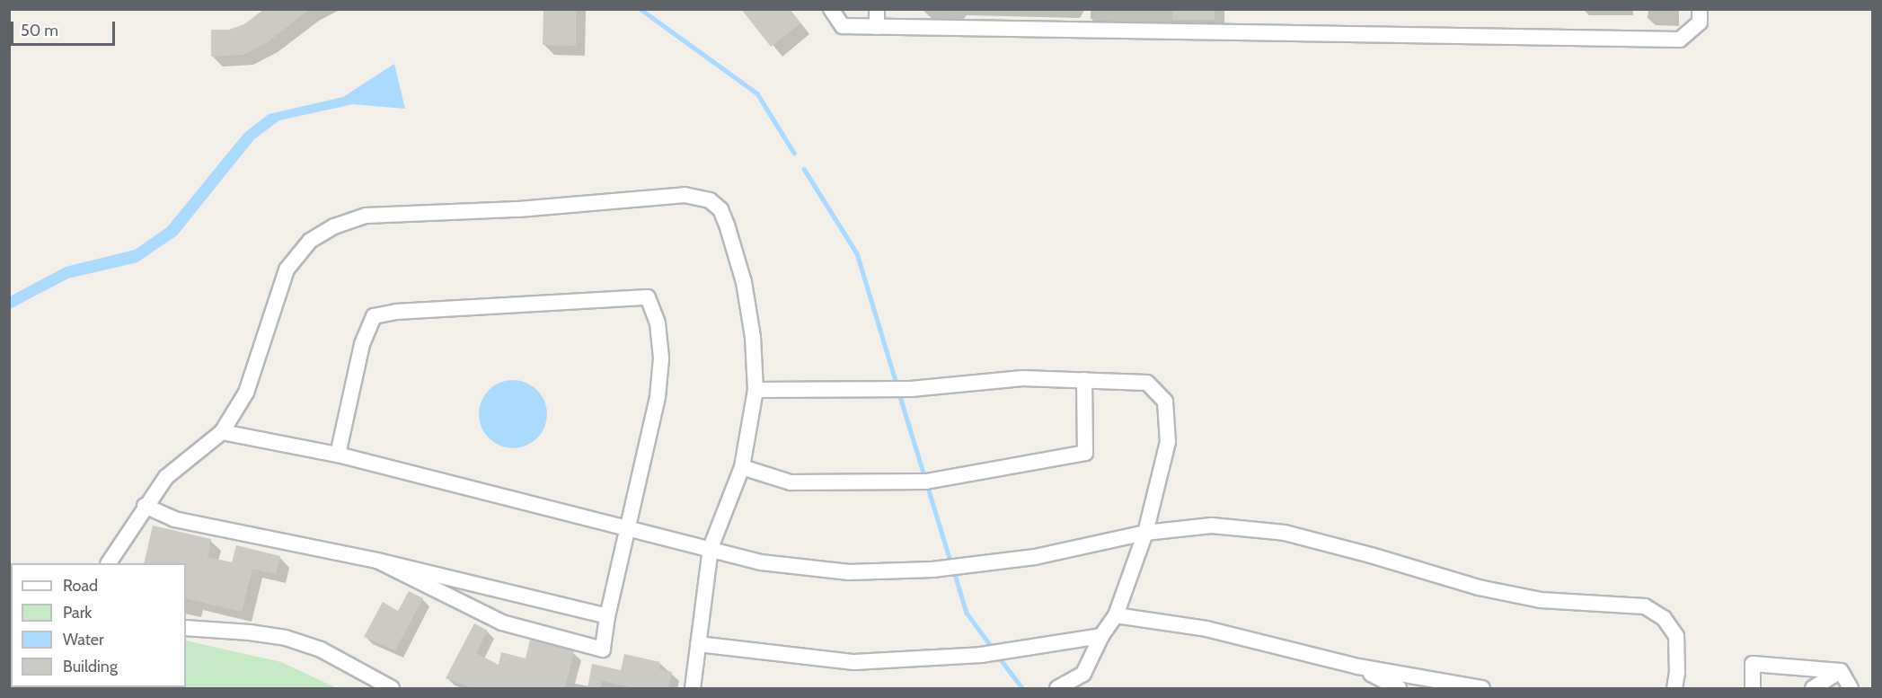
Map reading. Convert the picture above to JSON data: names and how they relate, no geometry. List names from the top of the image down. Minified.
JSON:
{"legend":["Road","Park","Water","Building"],"scale_bar":"50 m"}
